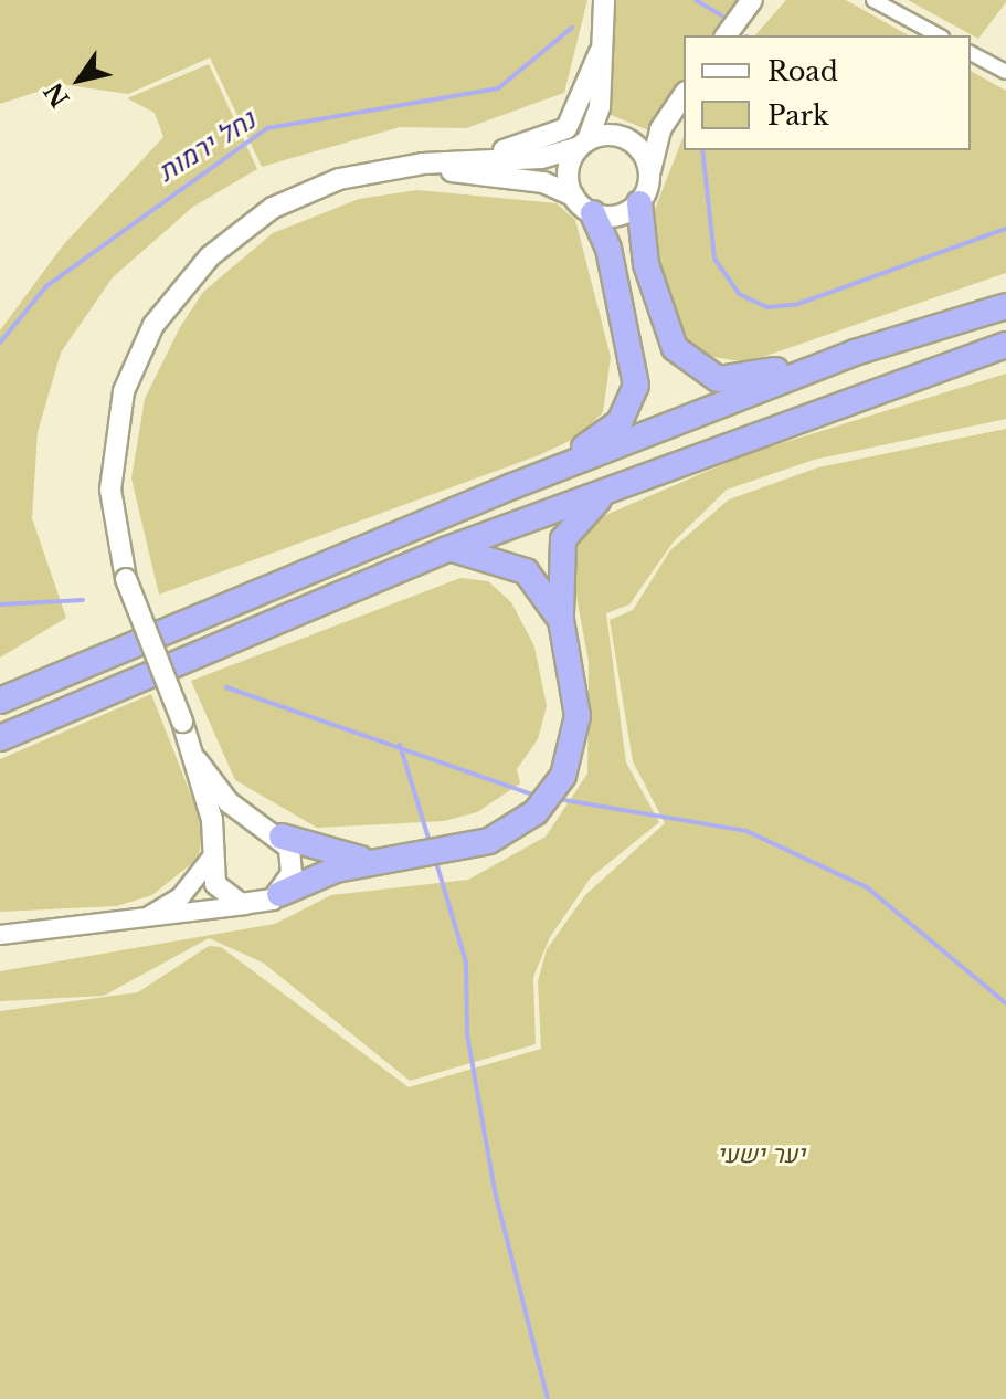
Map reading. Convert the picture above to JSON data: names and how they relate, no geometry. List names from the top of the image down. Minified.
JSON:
{"water":["נחל ירמות"],"parks":["יער ישעי"],"legend":["Road","Park"],"north":"bottom left"}
